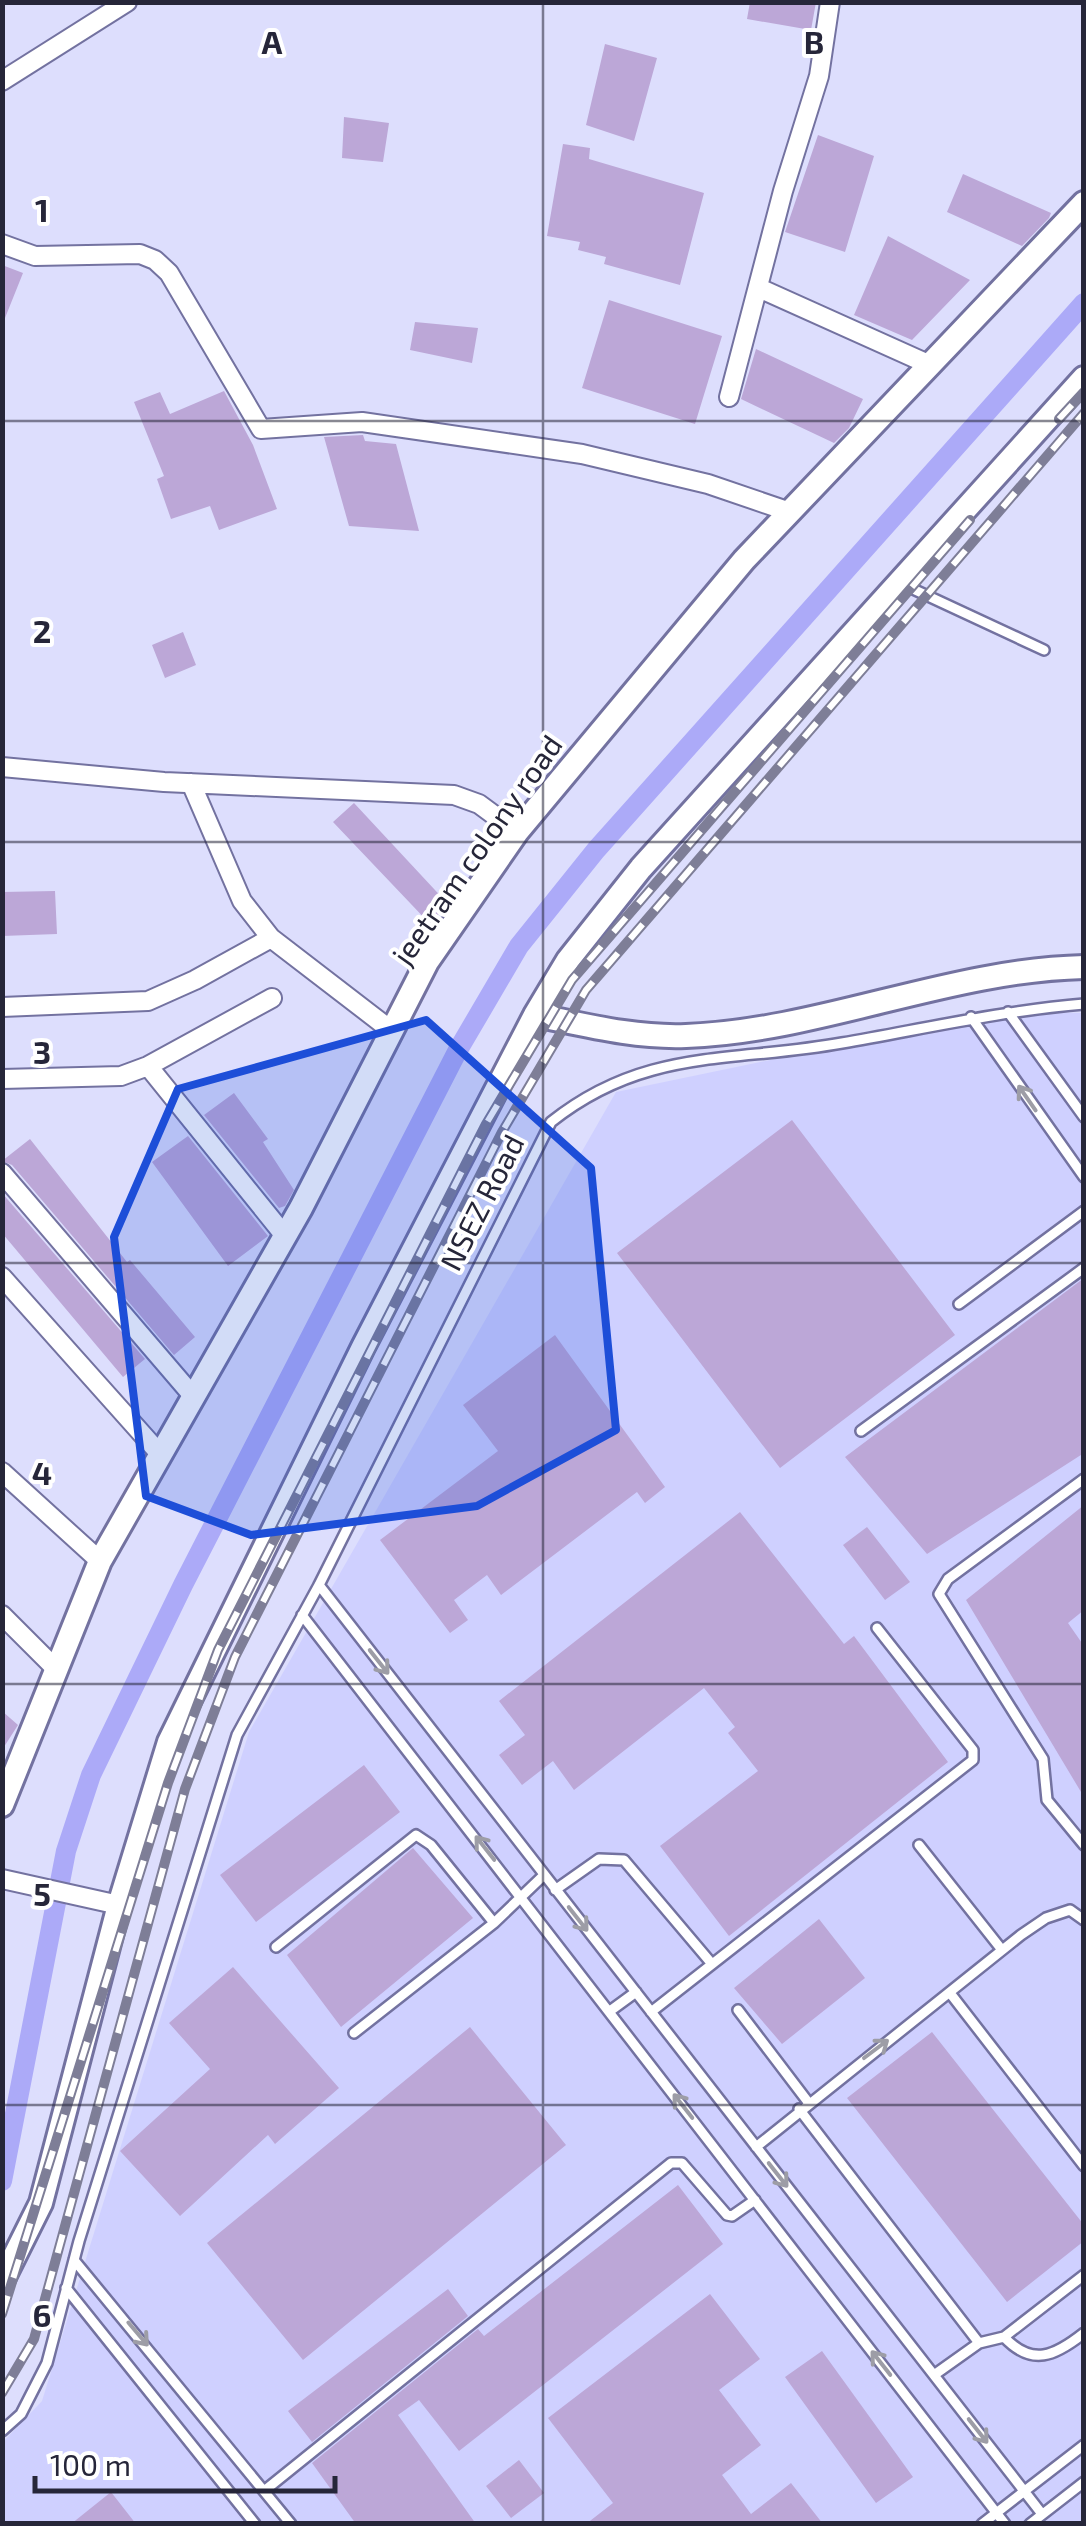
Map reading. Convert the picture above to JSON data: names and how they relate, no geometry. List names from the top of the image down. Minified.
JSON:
{"streets":{"street":["jeetram colony road"],"lane":["NSEZ Road"]},"scale_bar":"100 m","grid":{"columns":["A","B"],"rows":["1","2","3","4","5","6"]}}
